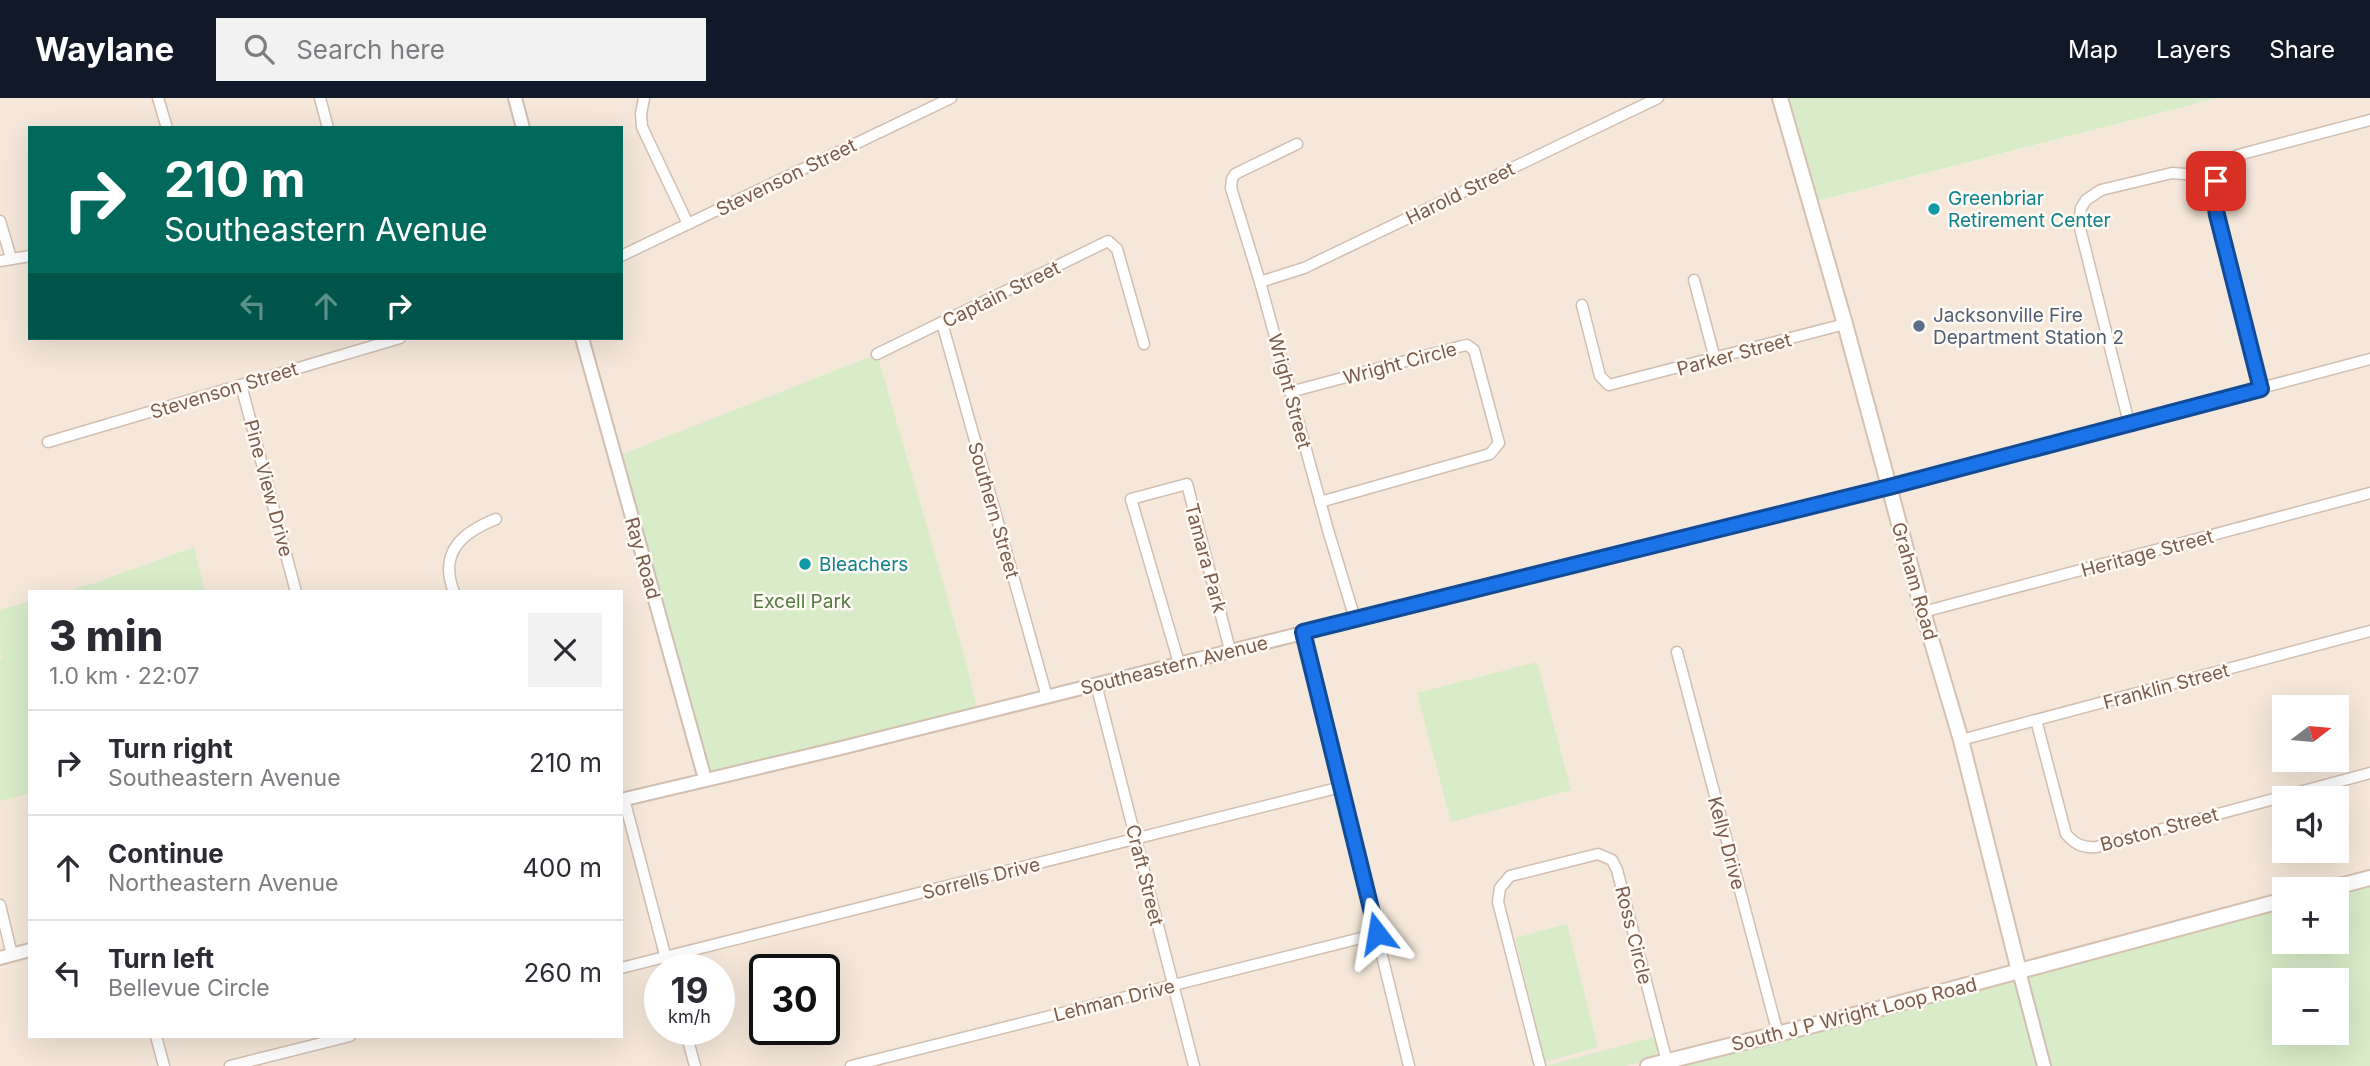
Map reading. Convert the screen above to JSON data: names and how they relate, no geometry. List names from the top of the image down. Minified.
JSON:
{"streets":{"main road":["Graham Road","South J P Wright Loop Road"],"street":["Stevenson Street","Harold Street","Captain Street","Parker Street","Wright Circle","Wright Street","Pine View Drive","Southern Street","Heritage Street","Ray Road","Tamara Park","Southeastern Avenue","Franklin Street","Boston Street","Kelly Drive","Craft Street","Sorrells Drive","Ross Circle","Lehman Drive"]},"crossings":[["Stevenson Street","Pine View Drive"],["Harold Street","Wright Street"],["Captain Street","Southern Street"],["Parker Street","Graham Road"],["Wright Circle","Wright Street"],["Wright Street","Southeastern Avenue"],["Southern Street","Southeastern Avenue"],["Heritage Street","Graham Road"],["Ray Road","Southeastern Avenue"],["Tamara Park","Southeastern Avenue"],["Graham Road","Southeastern Avenue"],["Graham Road","Franklin Street"],["Graham Road","South J P Wright Loop Road"],["Southeastern Avenue","Craft Street"],["Franklin Street","Boston Street"],["Kelly Drive","South J P Wright Loop Road"],["Craft Street","Sorrells Drive"],["Craft Street","Lehman Drive"],["Ross Circle","South J P Wright Loop Road"]],"parks":["Excell Park"],"places":["Greenbriar Retirement Center","Jacksonville Fire Department Station 2","Bleachers"],"north":"right","page":{"header":"Waylane","search":"Search here","nav":["Map","Layers","Share"],"turn":["210 m","Southeastern Avenue"],"heading":["3 min","1.0 km · 22:07"],"map_buttons":["+","−"],"list":[{"name":"Turn right","note":"Southeastern Avenue","value":"210 m"},{"name":"Continue","note":"Northeastern Avenue","value":"400 m"},{"name":"Turn left","note":"Bellevue Circle","value":"260 m"}],"speed":"19 km/h","limit":"30"}}
